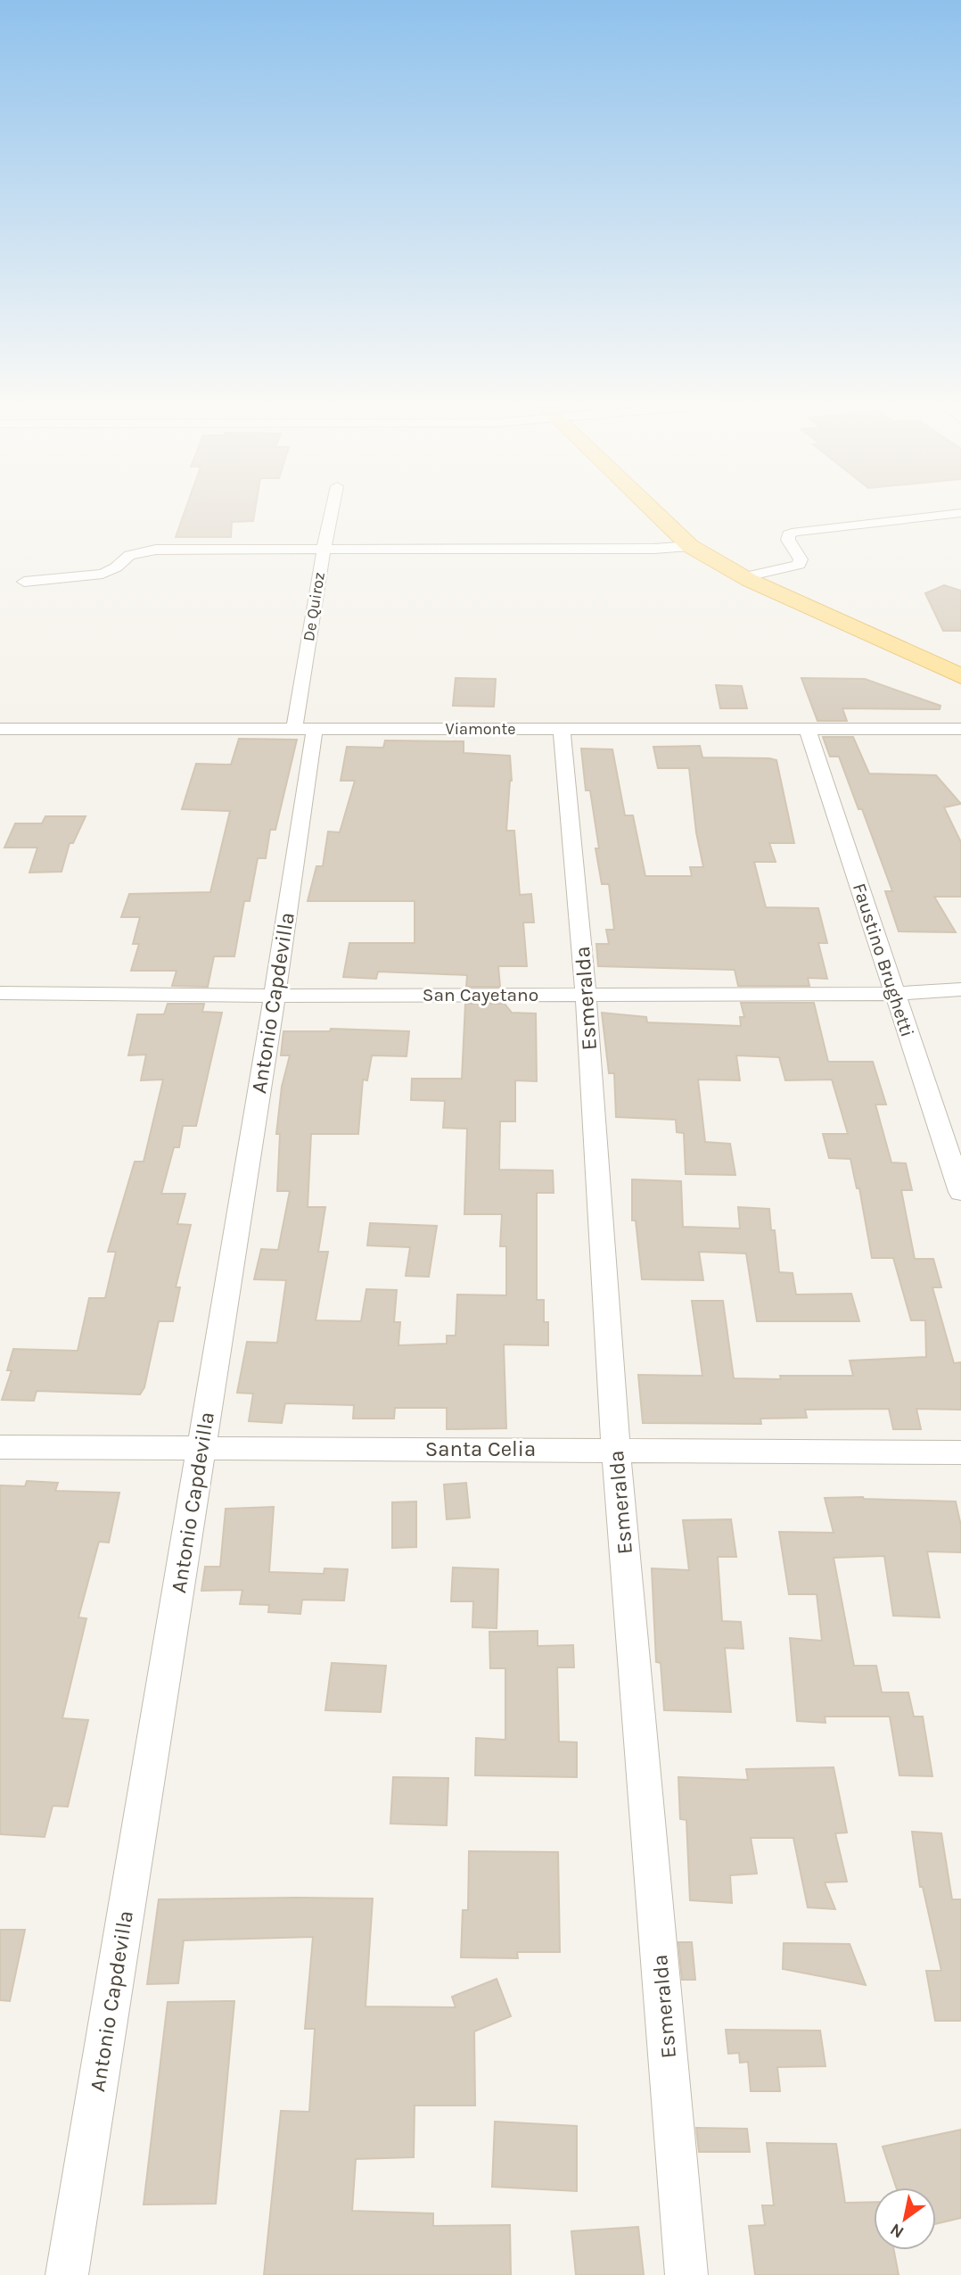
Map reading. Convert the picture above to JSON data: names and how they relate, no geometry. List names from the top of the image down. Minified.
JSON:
{"streets":{"street":["De Quiroz","Viamonte","Faustino Brughetti","San Cayetano","Esmeralda","Antonio Capdevilla","Santa Celia"]},"crossings":[["De Quiroz","Viamonte"],["De Quiroz","Antonio Capdevilla"],["Viamonte","Faustino Brughetti"],["Viamonte","Esmeralda"],["Viamonte","Antonio Capdevilla"],["Faustino Brughetti","San Cayetano"],["San Cayetano","Esmeralda"],["San Cayetano","Antonio Capdevilla"],["Esmeralda","Santa Celia"],["Antonio Capdevilla","Santa Celia"]],"north":"bottom left"}
